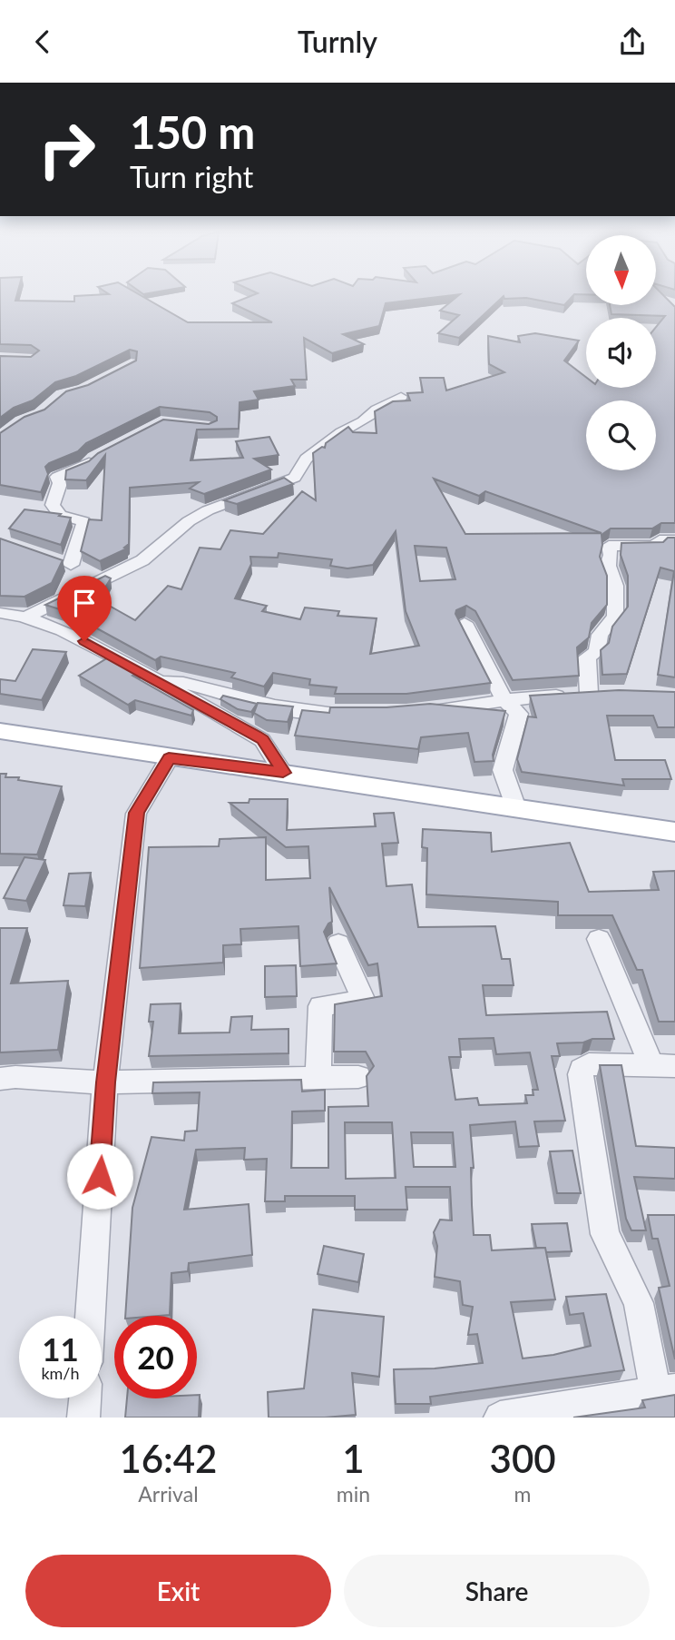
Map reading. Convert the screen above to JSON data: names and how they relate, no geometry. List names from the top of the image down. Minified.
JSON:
{"north":"bottom","page":{"header":"Turnly","turn":["150 m","Turn right"],"speed":"11 km/h","limit":"20","eta":["16:42","Arrival","1","min","300","m"],"buttons":["Exit","Share"]}}
